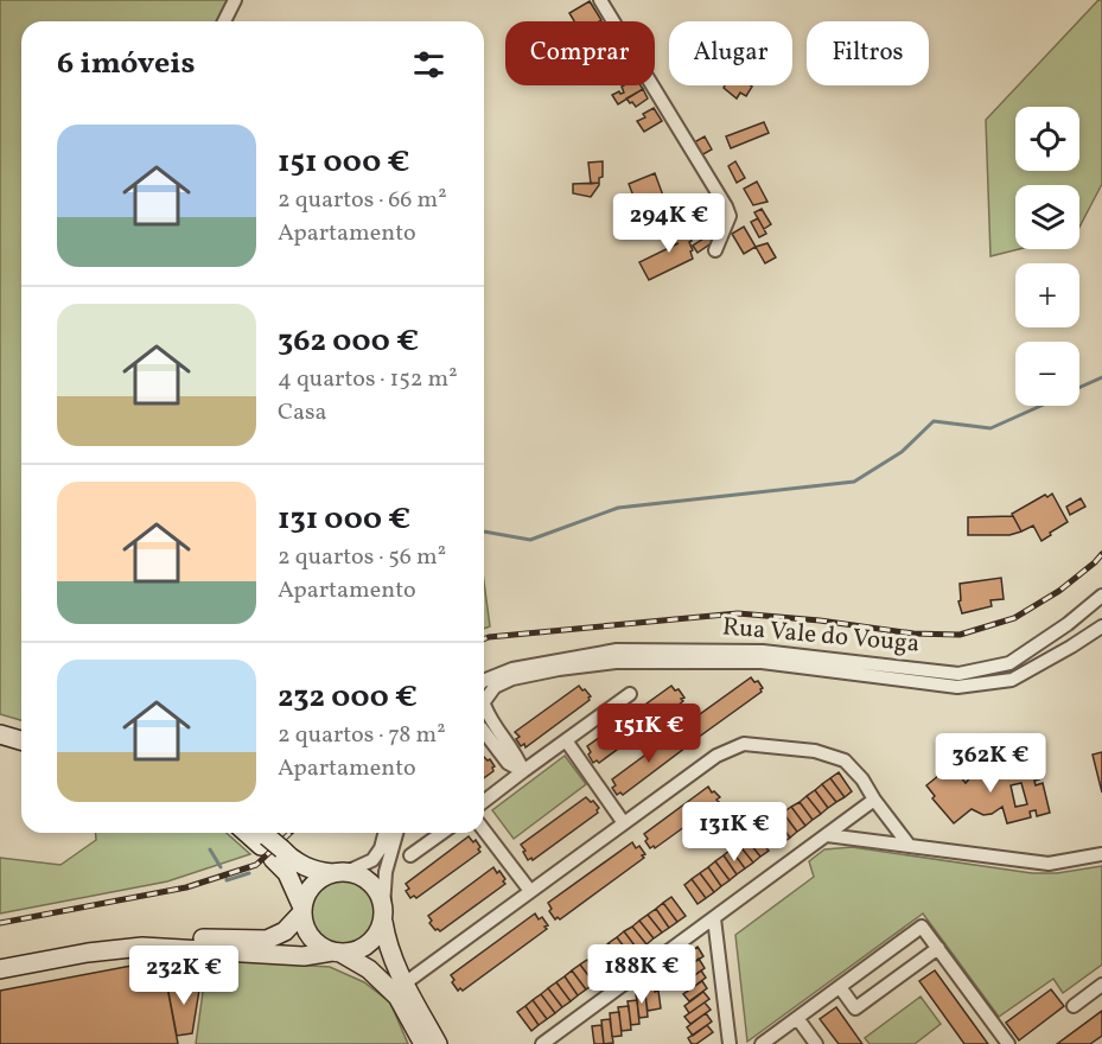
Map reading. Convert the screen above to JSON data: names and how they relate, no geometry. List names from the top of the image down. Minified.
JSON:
{"streets":{"street":["Rua Vale do Vouga"]},"page":{"chip":["Comprar","Alugar","Filtros"],"heading":"6 imóveis","map_buttons":["+","−"],"list":[{"name":"151 000 €","note":"2 quartos · 66 m² · Apartamento"},{"name":"362 000 €","note":"4 quartos · 152 m² · Casa"},{"name":"131 000 €","note":"2 quartos · 56 m² · Apartamento"},{"name":"232 000 €","note":"2 quartos · 78 m² · Apartamento"}],"price":["294K €","151K €","362K €","131K €","188K €","232K €"]}}
